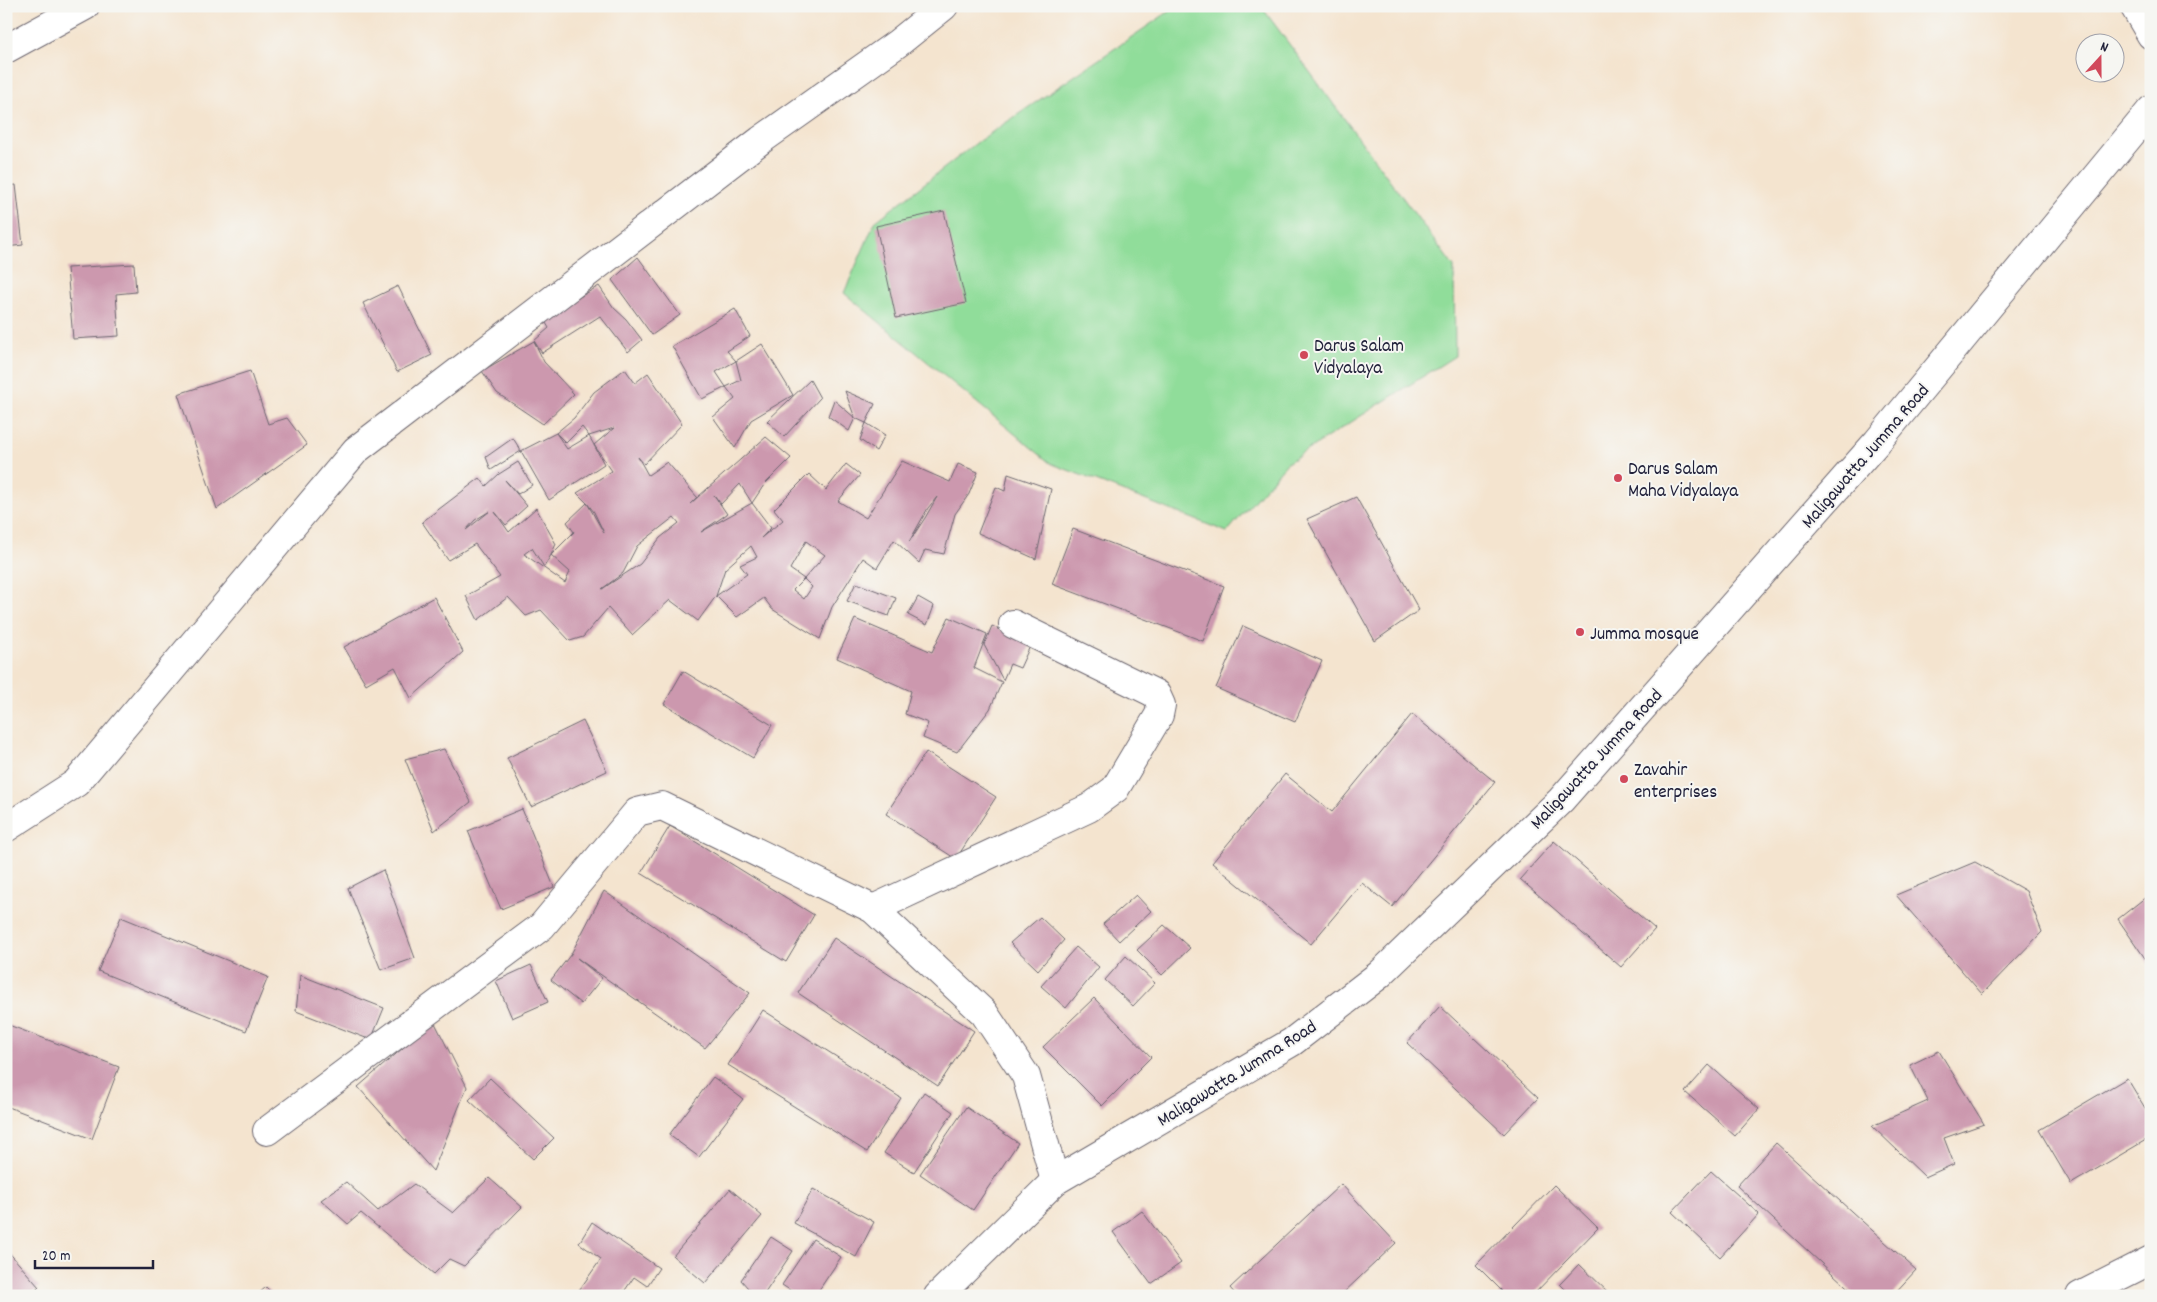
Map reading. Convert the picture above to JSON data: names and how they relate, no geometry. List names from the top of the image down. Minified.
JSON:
{"streets":{"main road":["Maligawatta Jumma Road"]},"places":["Darus Salam Vidyalaya","Darus Salam Maha Vidyalaya","Jumma mosque","Zavahir enterprises"],"scale_bar":"20 m","north":"top"}
